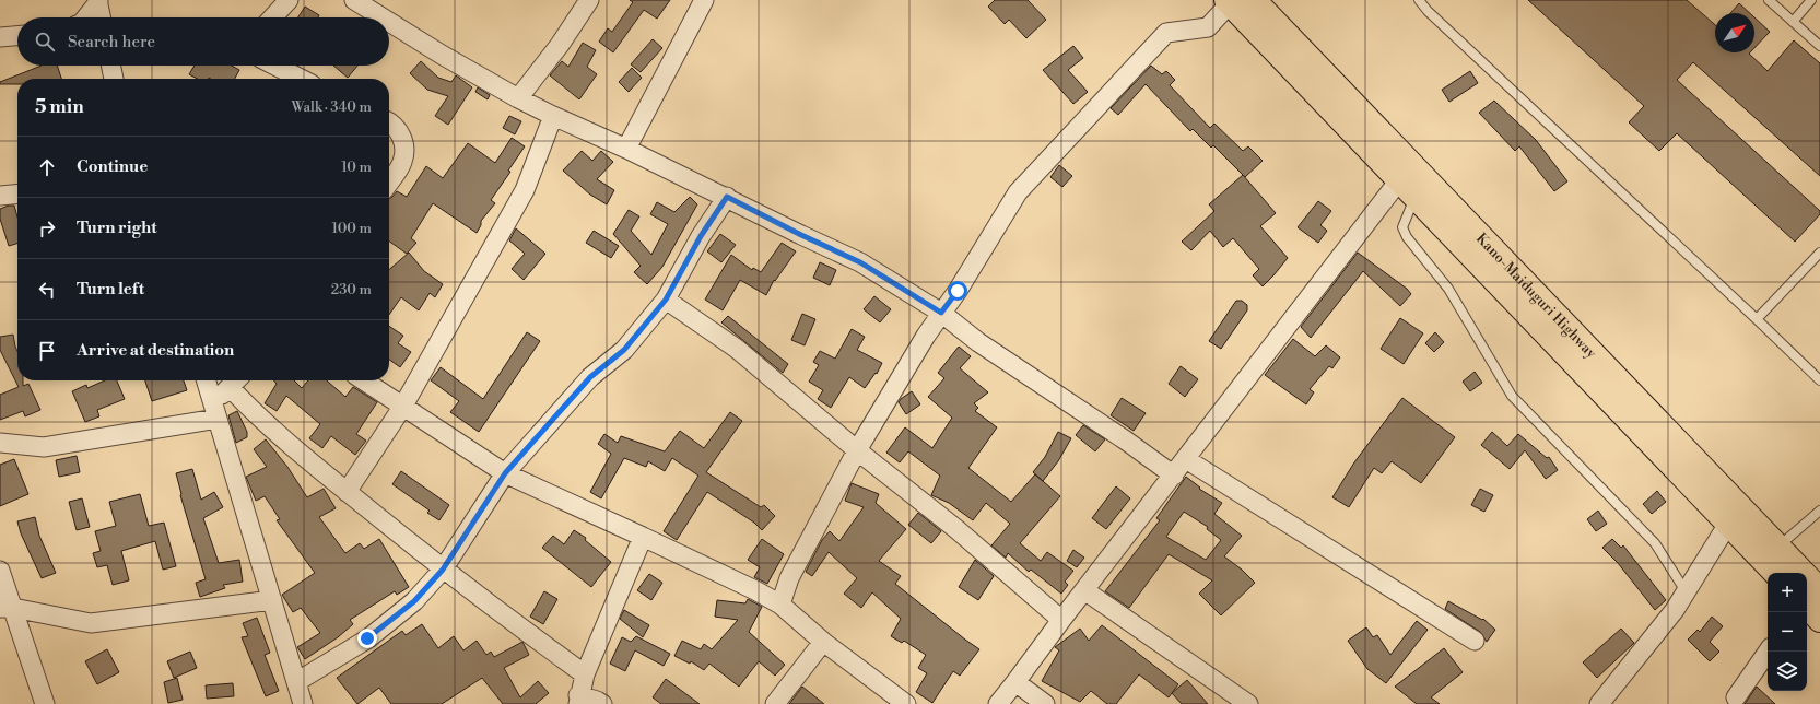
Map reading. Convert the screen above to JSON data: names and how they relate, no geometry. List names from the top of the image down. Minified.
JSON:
{"streets":{"highway":["Kano-Maiduguri Highway"]},"north":"top right","page":{"search":"Search here","heading":["5 min","Walk · 340 m"],"list":[["Continue","10 m"],["Turn right","100 m"],["Turn left","230 m"],"Arrive at destination"],"map_buttons":["+","−"]}}
